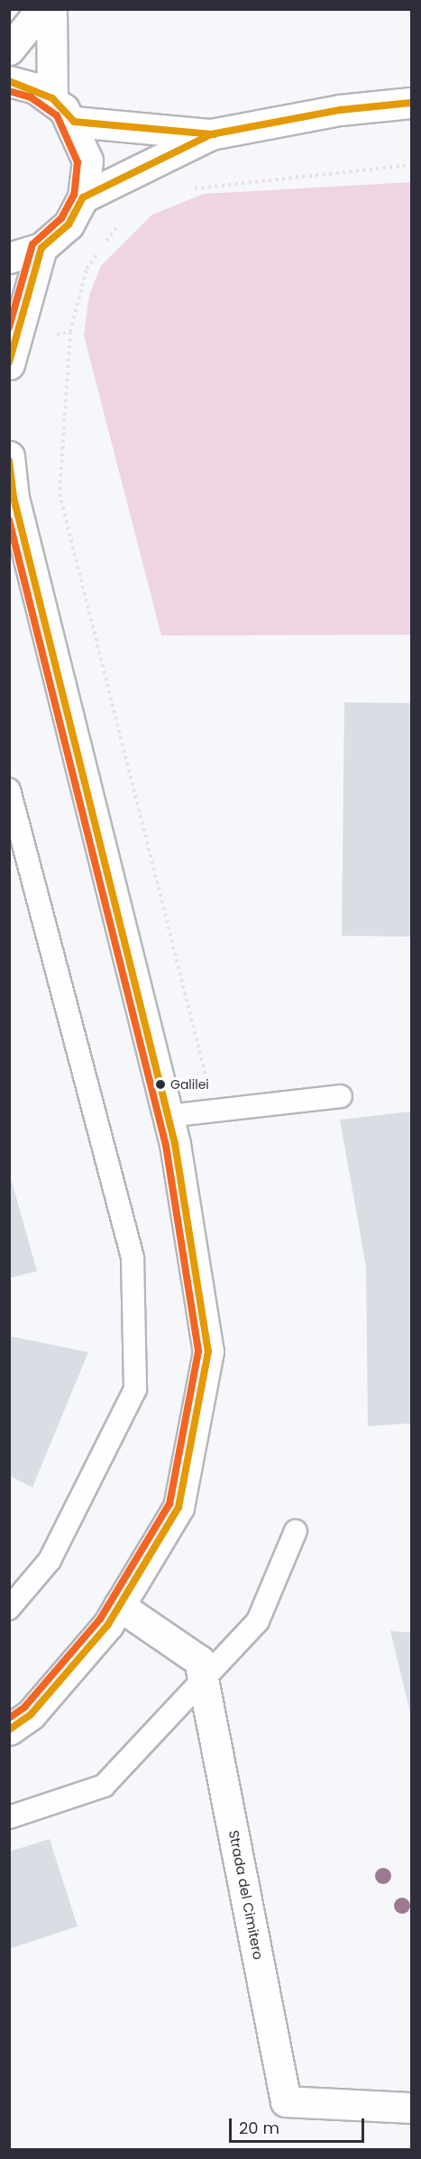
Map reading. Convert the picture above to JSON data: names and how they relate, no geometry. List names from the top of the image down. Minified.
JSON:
{"streets":{"street":["Strada del Cimitero"]},"places":["Galilei"],"scale_bar":"20 m"}
